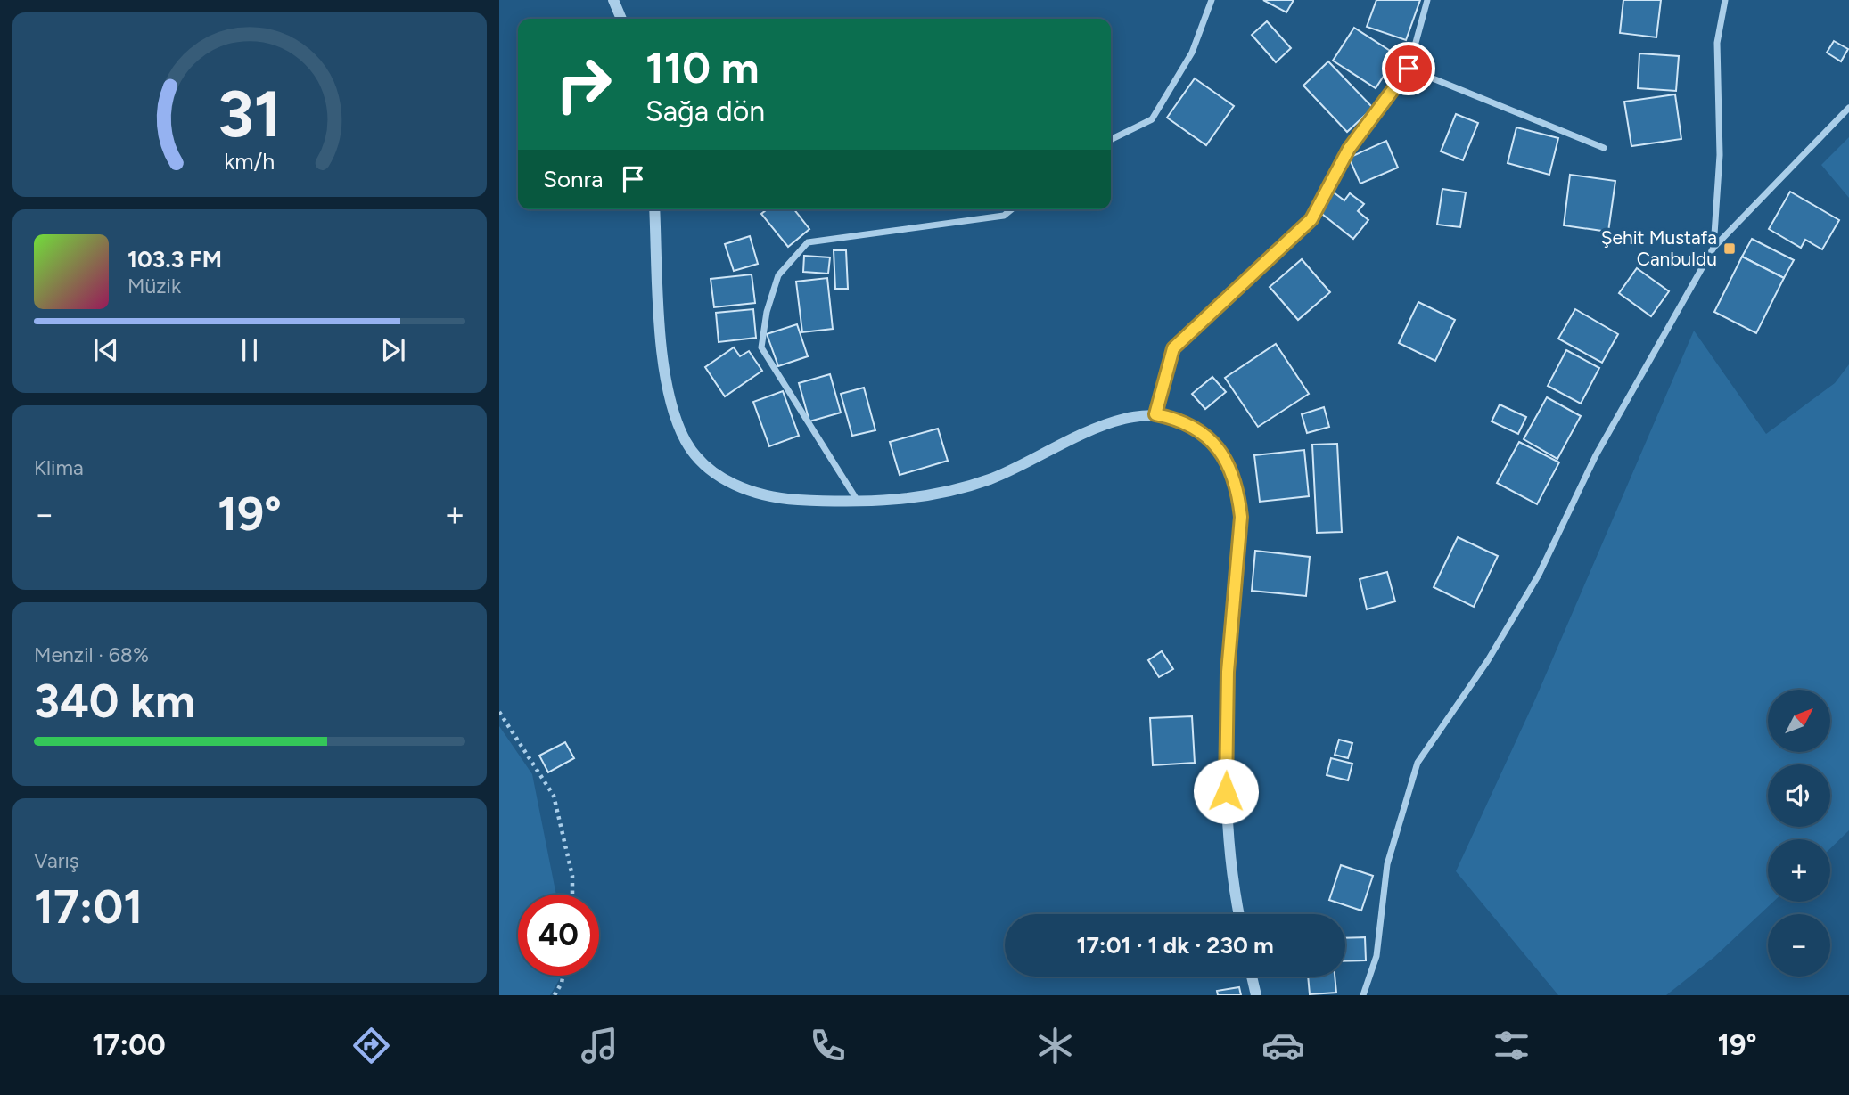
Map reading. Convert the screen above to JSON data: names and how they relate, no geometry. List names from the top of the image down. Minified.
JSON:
{"places":{"transit":["Şehit Mustafa Canbuldu"]},"north":"top right","page":{"turn":["110 m","Sağa dön"],"then":"Sonra","song":["103.3 FM","Müzik"],"tile":["Klima",["Menzil · 68%","340 km"],["Varış","17:01"]],"heat":["−","19°","+"],"map_buttons":["+","−"],"limit":"40","trip":"17:01 · 1 dk · 230 m","tabs":["17:00","19°"],"gauge":["31","km/h"]}}
